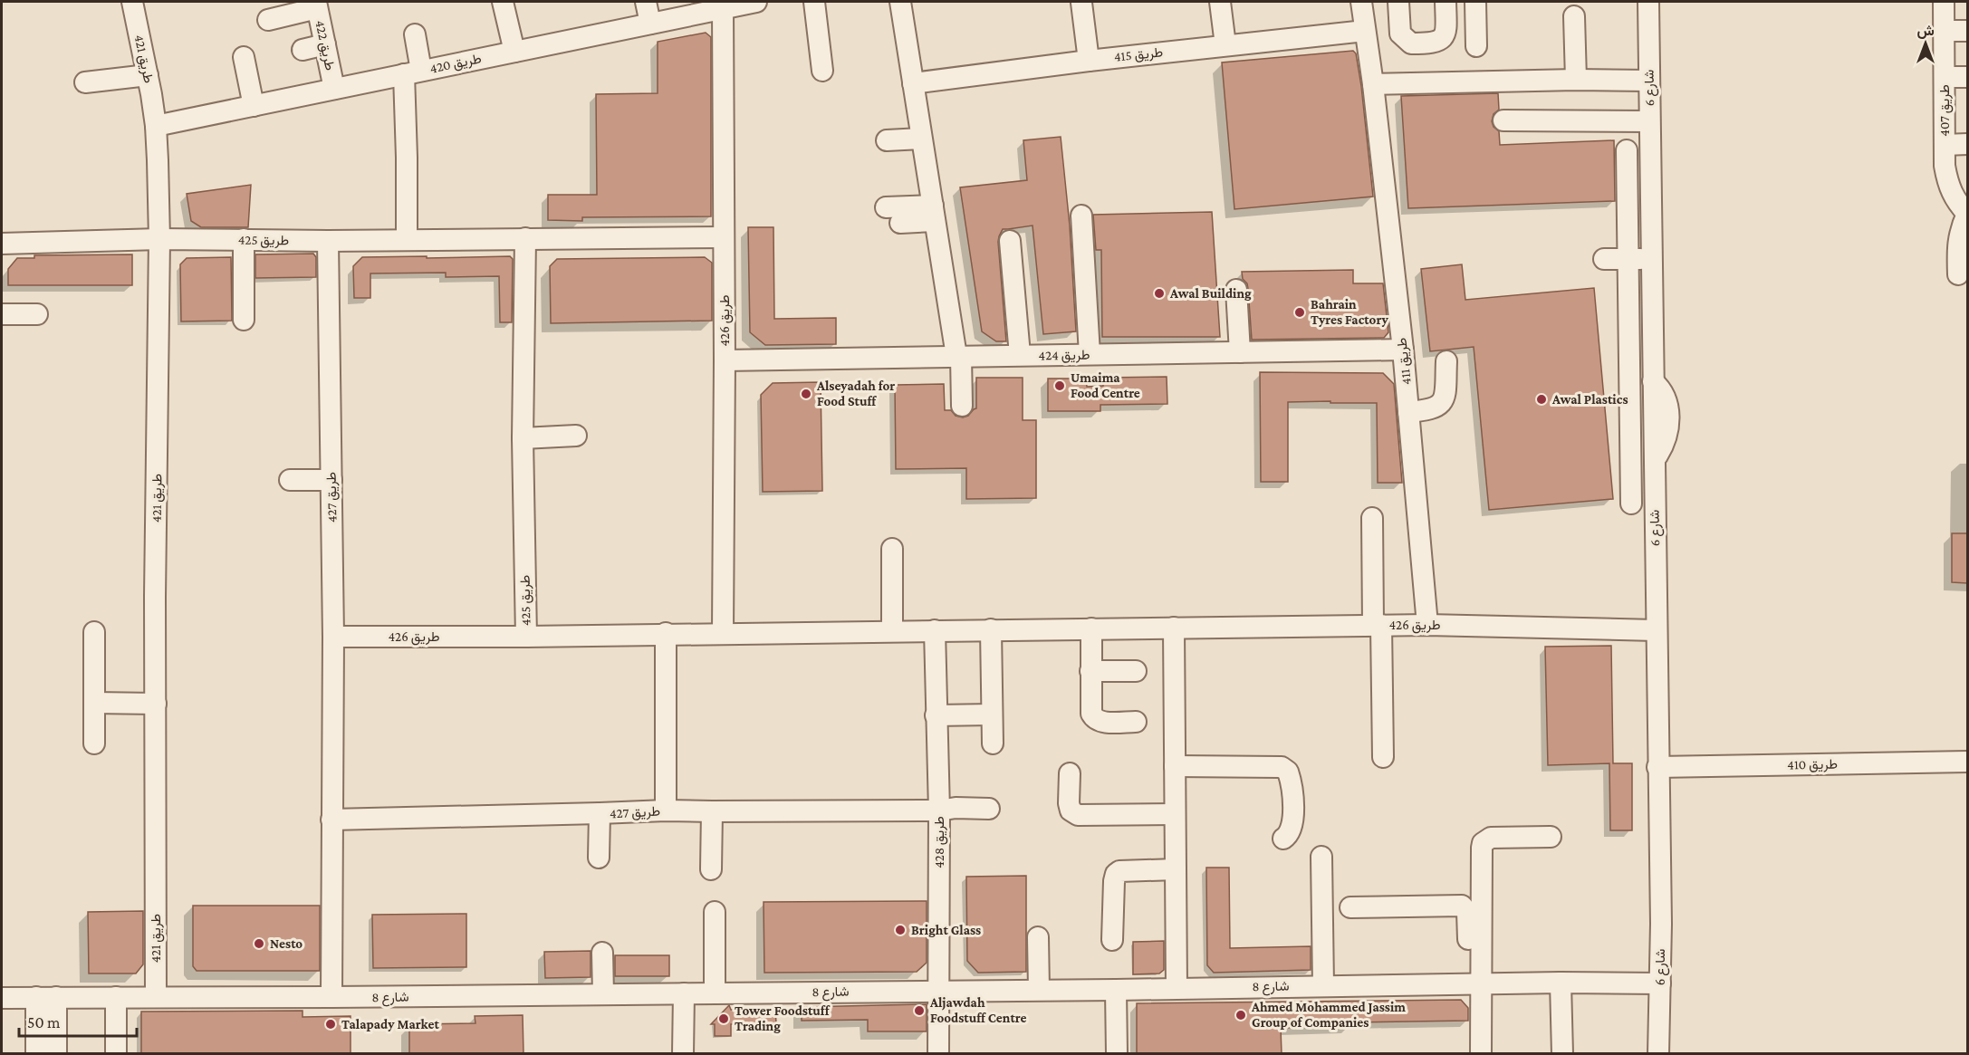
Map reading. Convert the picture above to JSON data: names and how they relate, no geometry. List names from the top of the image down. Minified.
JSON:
{"streets":{"street":["طريق 422","طريق 415","طريق 421","طريق 420","شارع 6","طريق 407","طريق 425","طريق 426","طريق 424","طريق 411","طريق 427","طريق 410","طريق 428","شارع 8"]},"crossings":[["طريق 422","طريق 420"],["طريق 415","طريق 411"],["طريق 421","طريق 420"],["طريق 421","طريق 425"],["طريق 421","شارع 8"],["طريق 420","طريق 426"],["شارع 6","طريق 426"],["شارع 6","طريق 410"],["شارع 6","شارع 8"],["طريق 425","طريق 426"],["طريق 425","طريق 427"],["طريق 426","طريق 424"],["طريق 426","طريق 411"],["طريق 426","طريق 427"],["طريق 426","طريق 428"],["طريق 424","طريق 411"],["طريق 427","طريق 428"],["طريق 427","شارع 8"],["طريق 428","شارع 8"]],"places":["Awal Building","Bahrain Tyres Factory","Umaima Food Centre","Alseyadah for Food Stuff","Awal Plastics","Bright Glass","Nesto","Aljawdah Foodstuff Centre","Ahmed Mohammed Jassim Group of Companies","Tower Foodstuff Trading","Talapady Market"],"scale_bar":"50 m","north":"top"}
